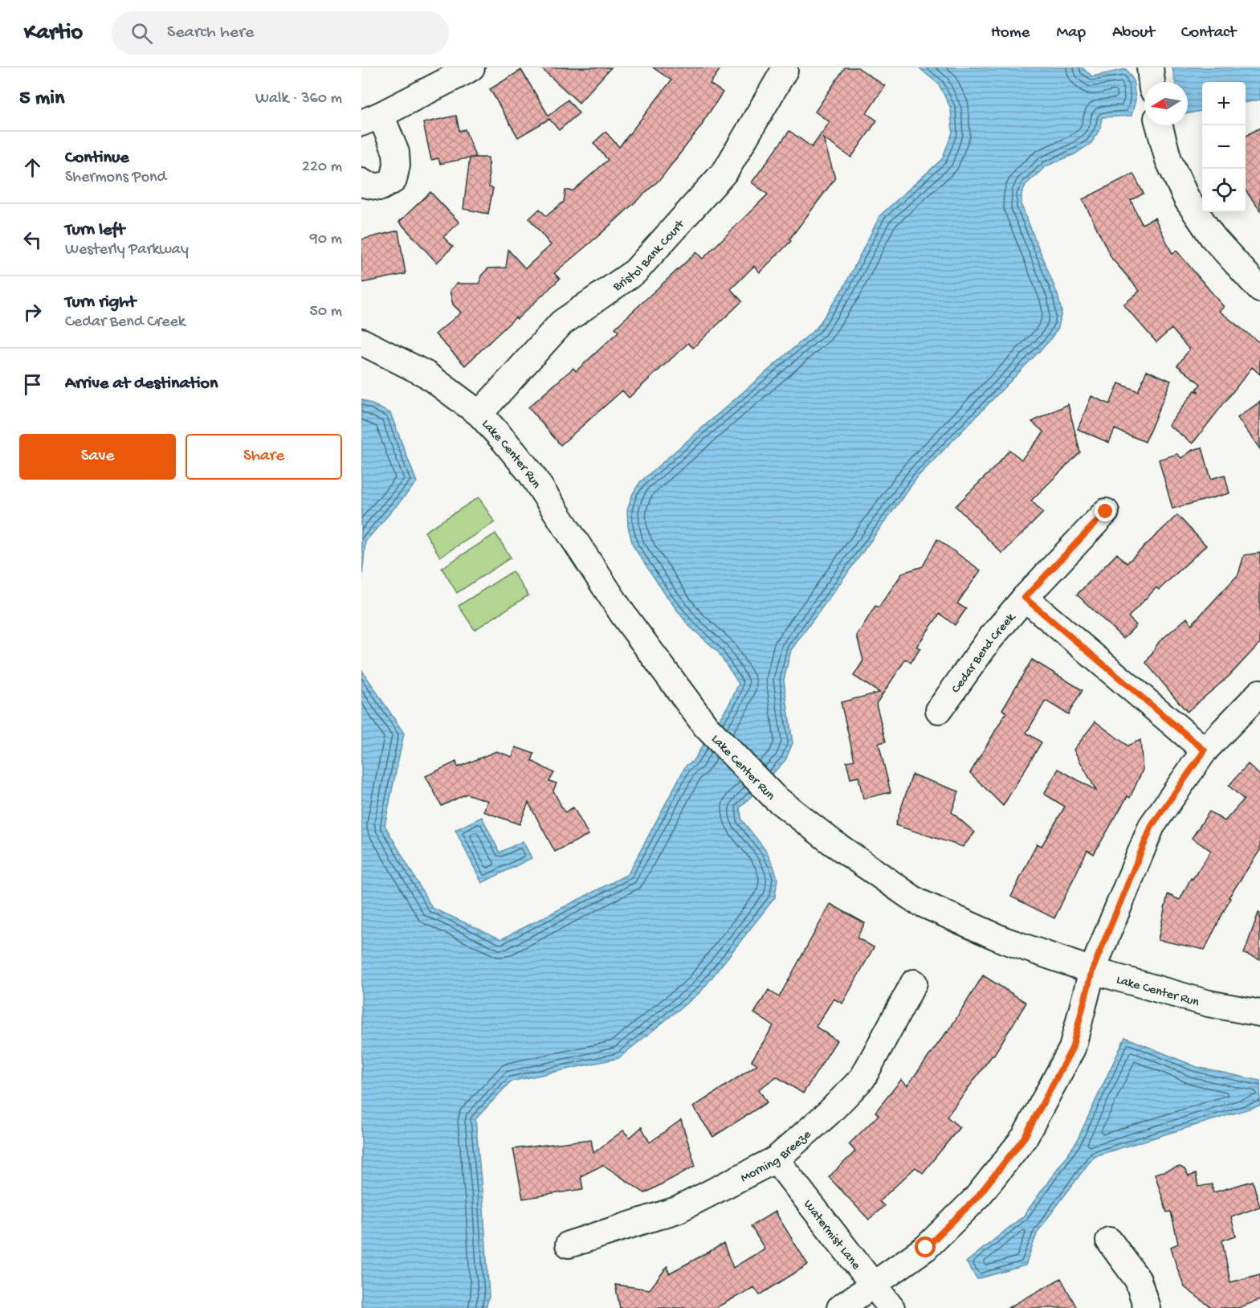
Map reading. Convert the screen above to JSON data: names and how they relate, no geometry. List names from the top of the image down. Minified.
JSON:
{"streets":{"street":["Bristol Bank Court","Lake Center Run","Cedar Bend Creek","Morning Breeze","Watermist Lane"]},"crossings":[["Bristol Bank Court","Lake Center Run"],["Morning Breeze","Watermist Lane"]],"north":"left","page":{"header":"Kartio","search":"Search here","nav":["Home","Map","About","Contact"],"heading":["5 min","Walk · 360 m"],"map_buttons":["+","−"],"list":[["Continue","Shermons Pond","220 m"],["Turn left","Westerly Parkway","90 m"],["Turn right","Cedar Bend Creek","50 m"],"Arrive at destination"],"buttons":["Save","Share"]}}
